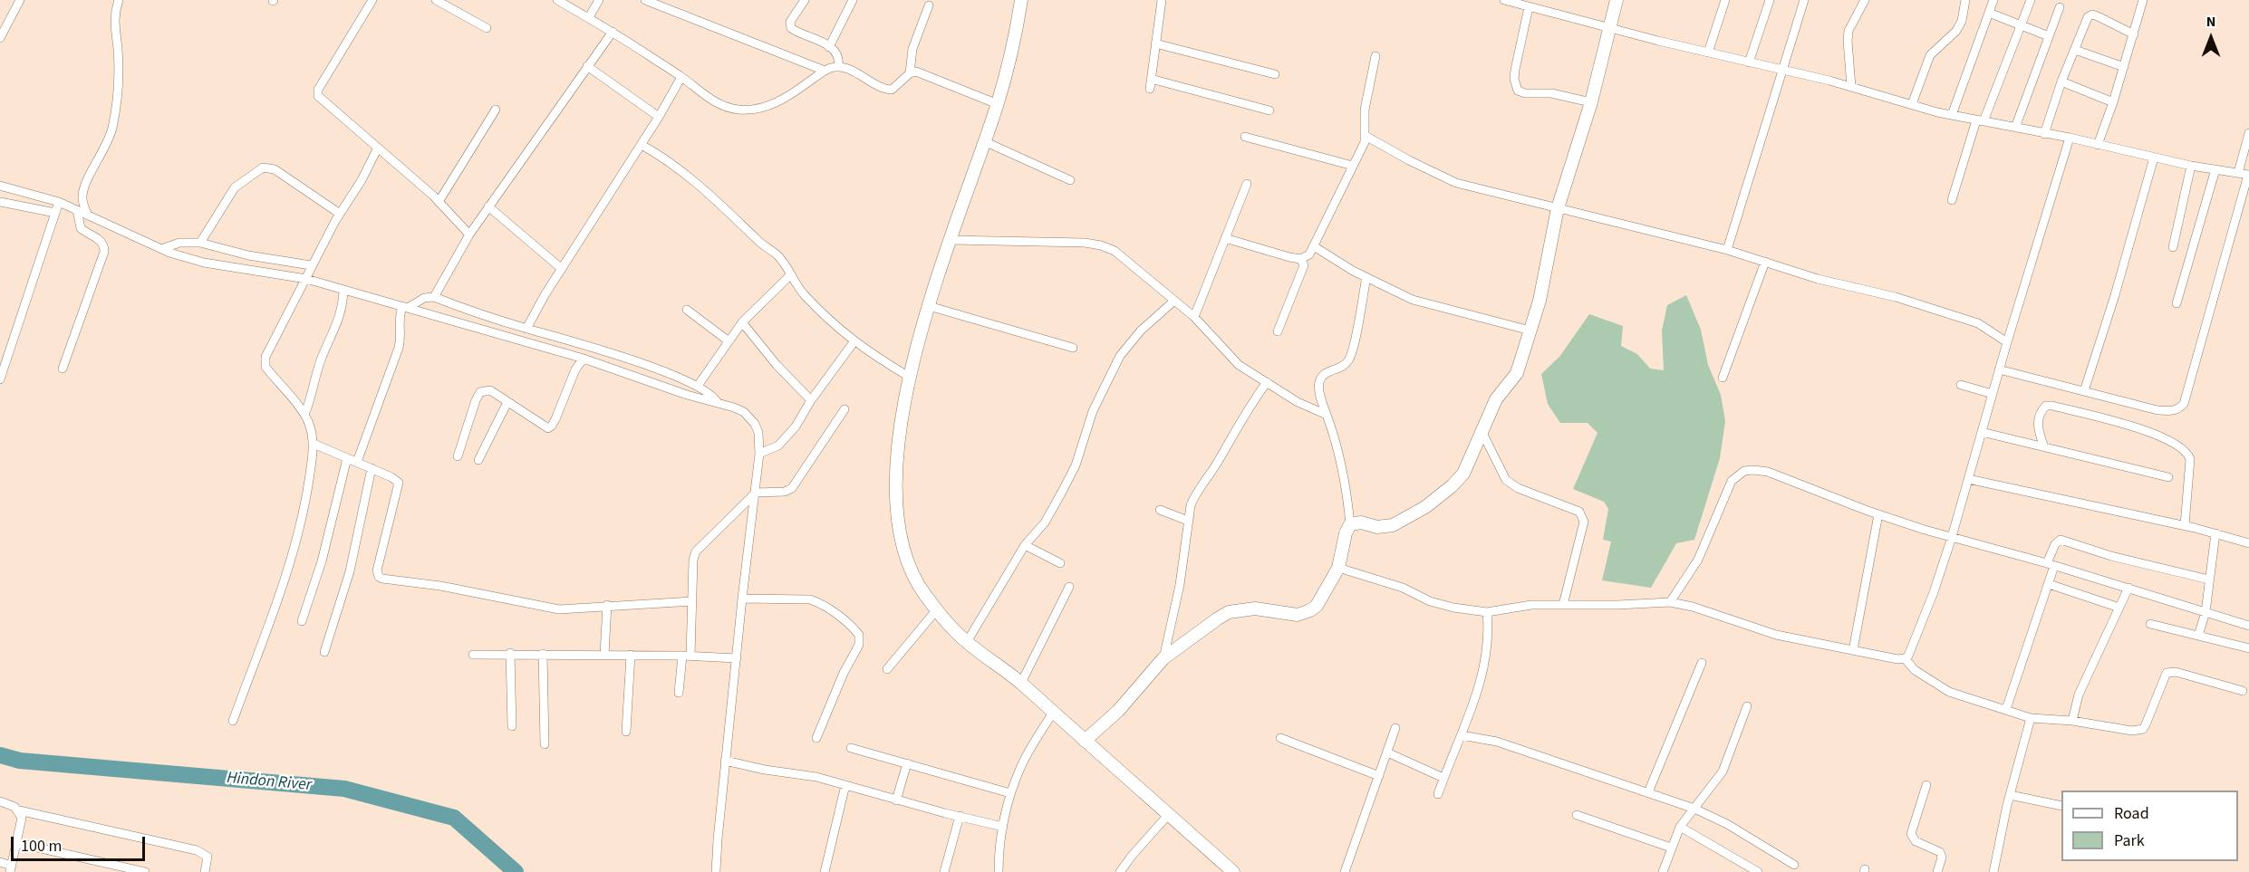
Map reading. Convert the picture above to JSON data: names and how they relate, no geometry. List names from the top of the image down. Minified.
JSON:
{"water":["Hindon River"],"legend":["Road","Park"],"scale_bar":"100 m","north":"top"}
